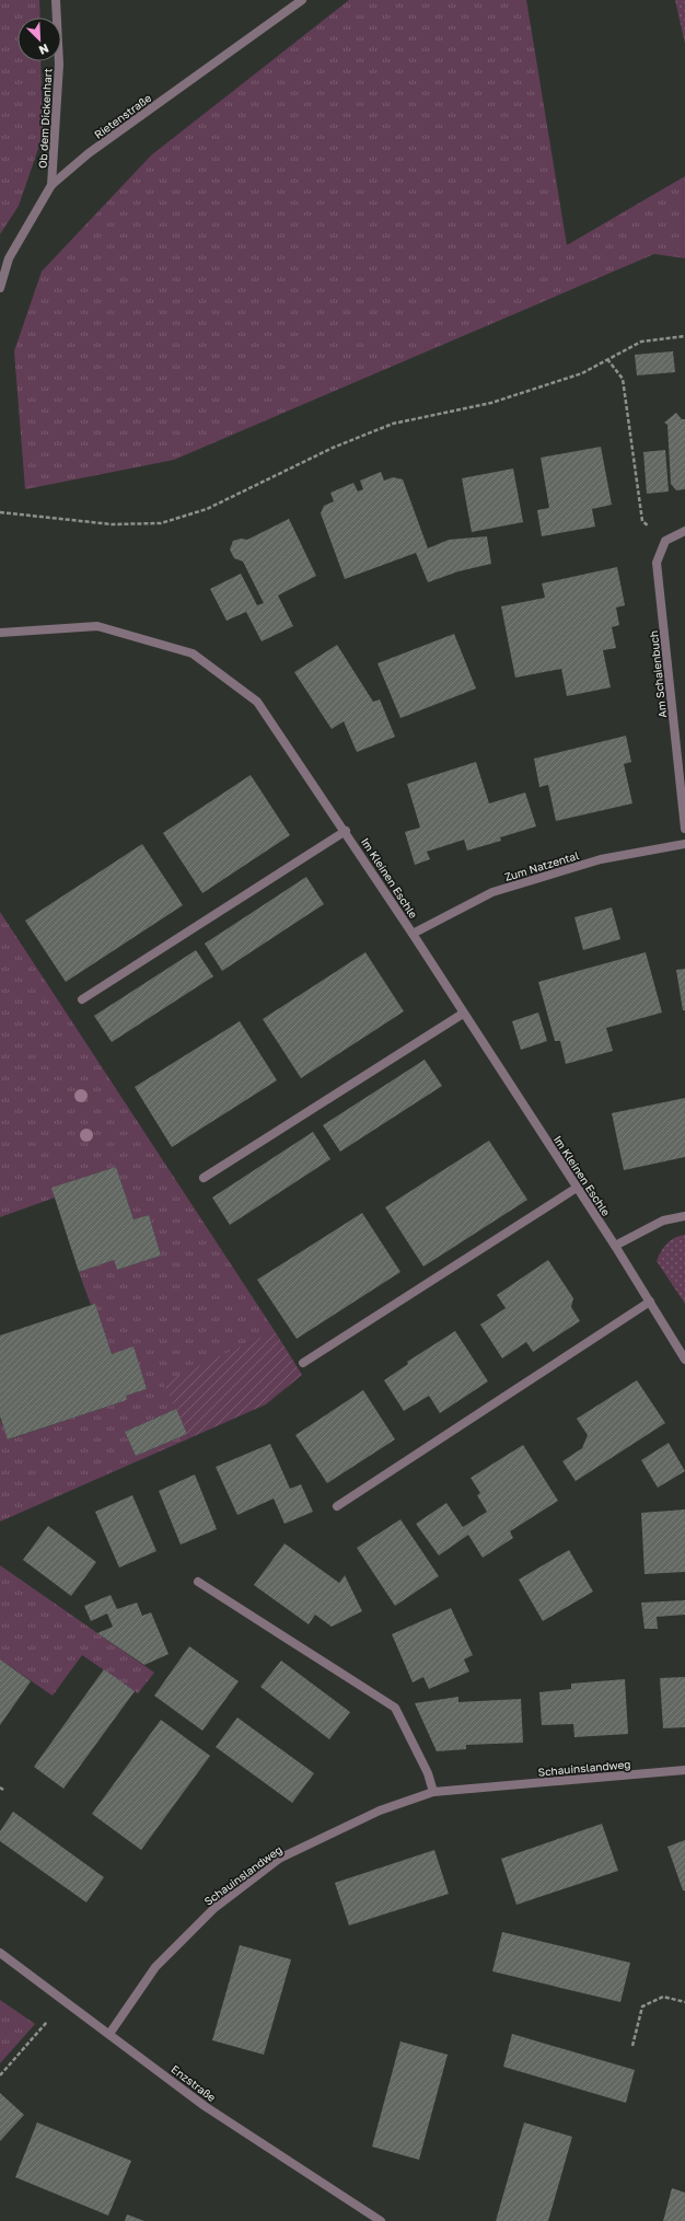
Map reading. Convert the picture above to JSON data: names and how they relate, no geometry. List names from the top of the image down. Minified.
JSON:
{"streets":{"street":["Rietenstraße","Ob dem Dickenhart","Am Schaienbuch","Zum Natzental","Im Kleinen Eschle","Schauinslandweg","Enzstraße"]},"crossings":[["Rietenstraße","Ob dem Dickenhart"],["Zum Natzental","Im Kleinen Eschle"],["Schauinslandweg","Enzstraße"]],"north":"bottom right"}
